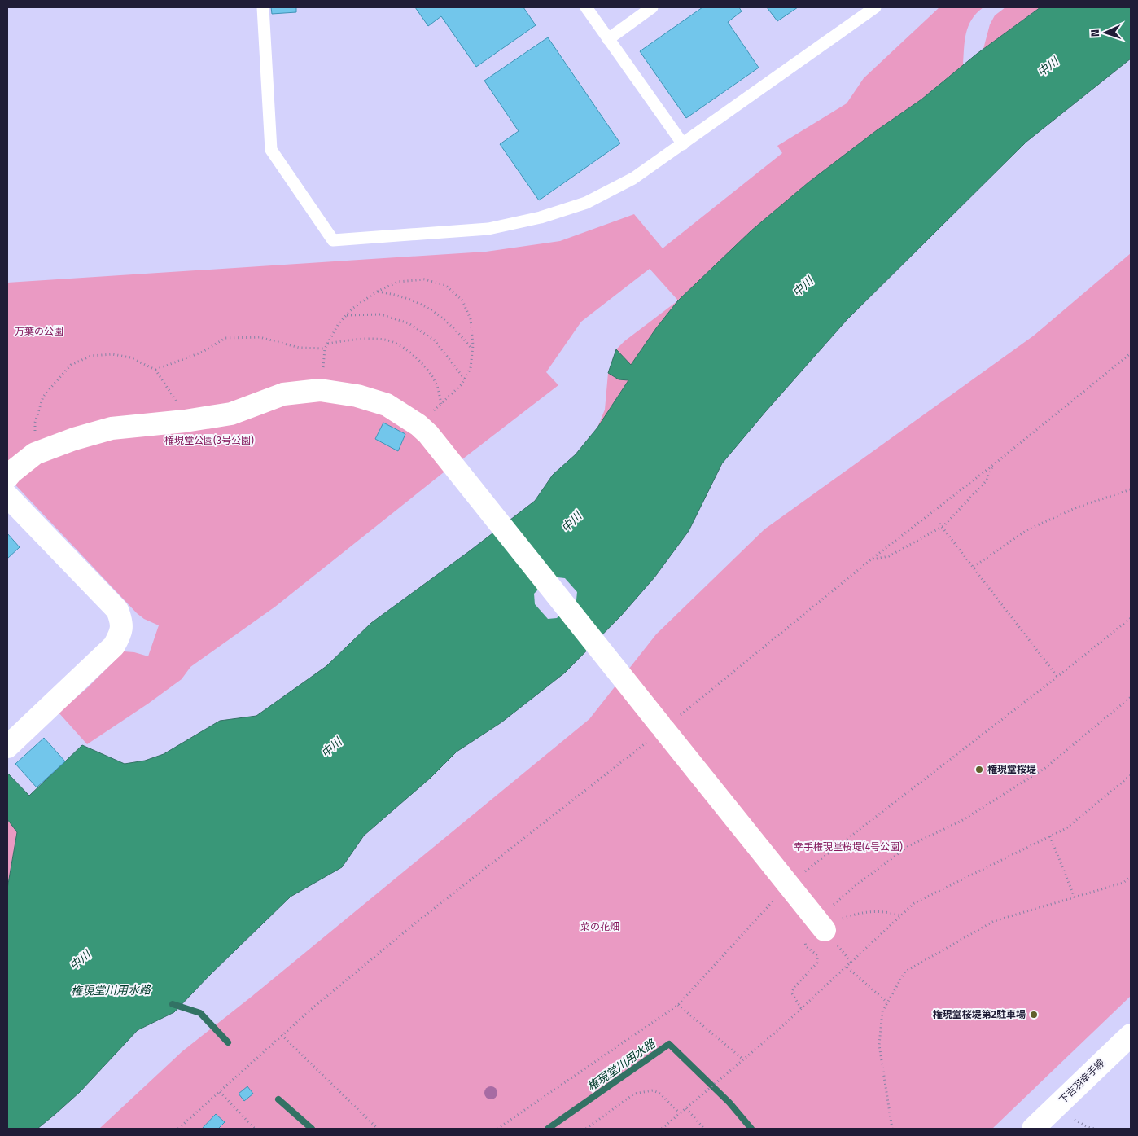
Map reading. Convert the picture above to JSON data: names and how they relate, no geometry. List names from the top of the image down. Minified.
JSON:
{"streets":{"street":["下吉羽幸手線"]},"water":["中川","権現堂川用水路"],"parks":["万葉の公園","権現堂公園(3号公園)","幸手権現堂桜堤(4号公園)","菜の花畑"],"places":["権現堂桜堤","権現堂桜堤第2駐車場"],"north":"left"}
